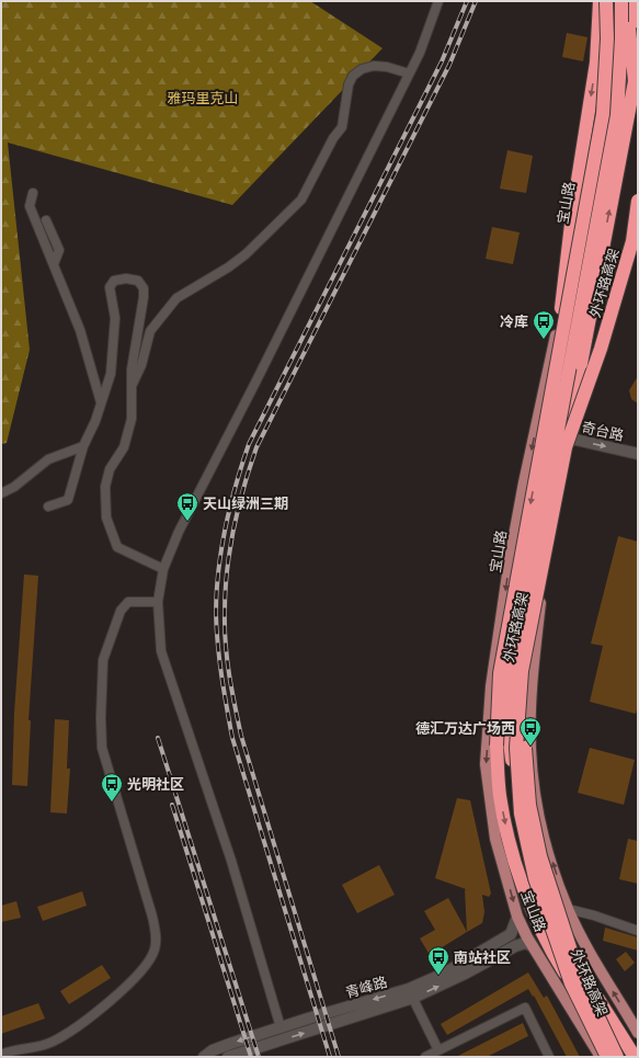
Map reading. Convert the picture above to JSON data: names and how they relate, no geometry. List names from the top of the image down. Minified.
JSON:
{"streets":{"highway":["外环路高架"],"main road":["宝山路","奇台路","青峰路"]},"crossings":[["宝山路","奇台路"],["宝山路","青峰路"]],"one_way":["奇台路"],"parks":["雅玛里克山"],"places":{"bus stop":["冷库","天山绿洲三期","德汇万达广场西","光明社区","南站社区"]}}
